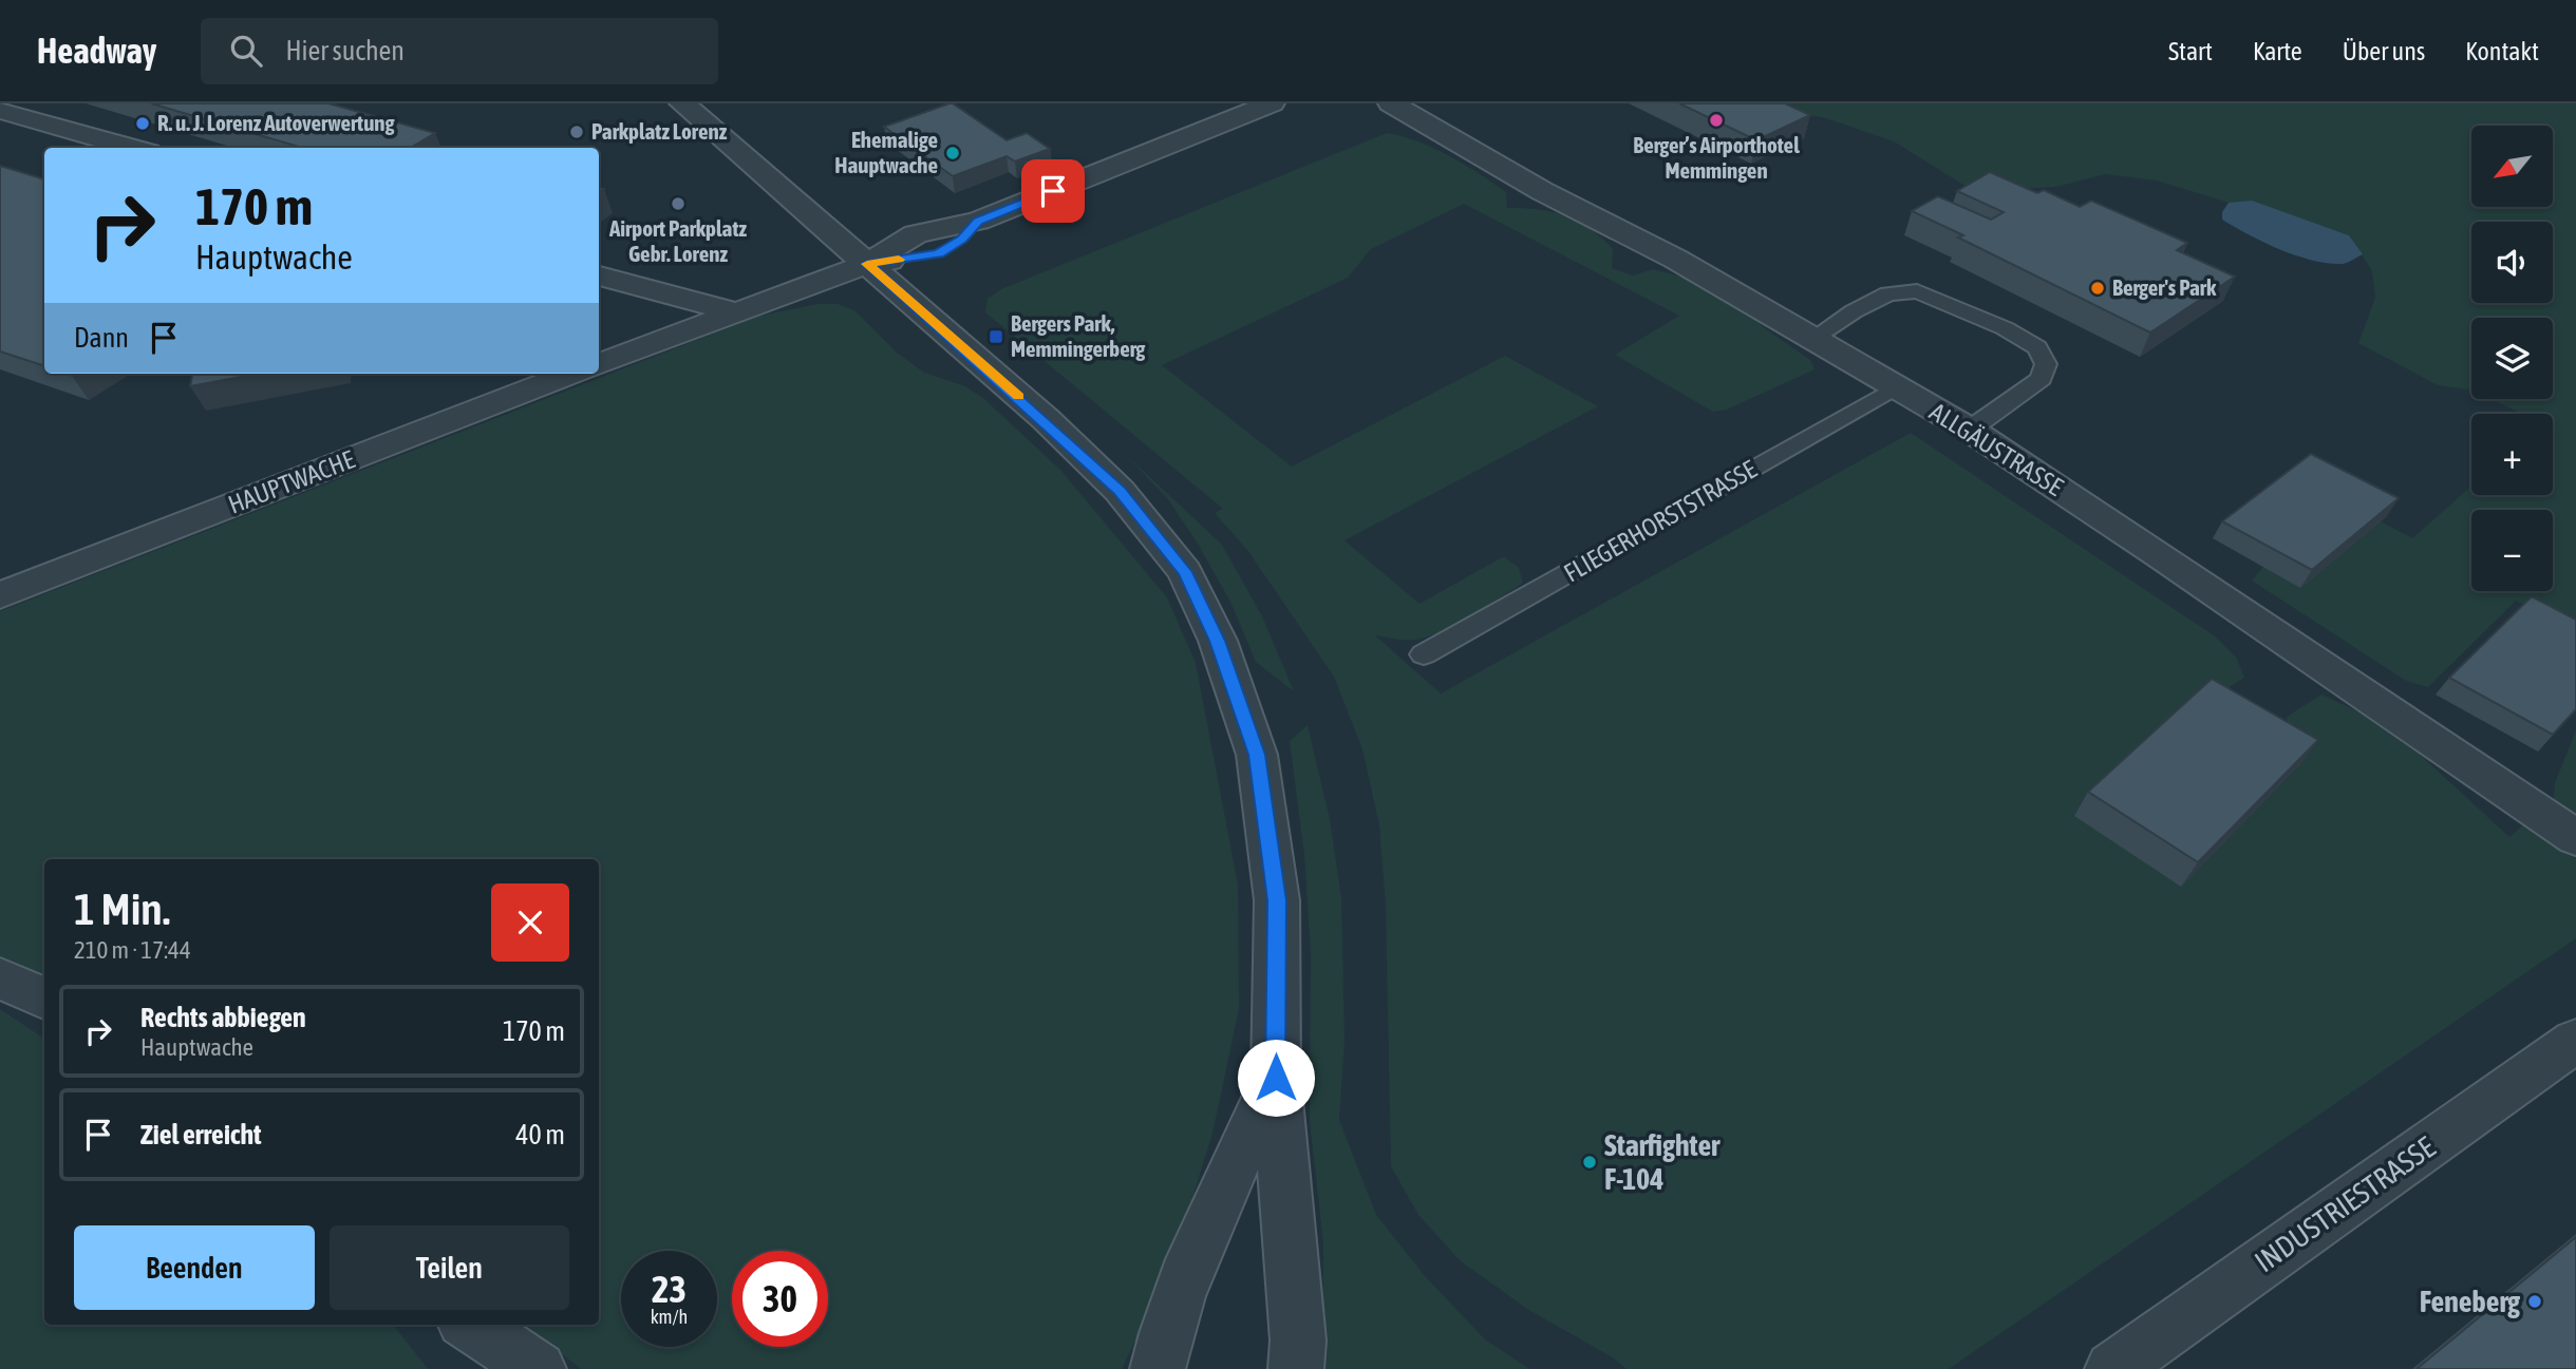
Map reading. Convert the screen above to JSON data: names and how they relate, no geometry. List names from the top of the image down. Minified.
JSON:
{"streets":{"street":["ALLGÄUSTRASSE","HAUPTWACHE","INDUSTRIESTRASSE"],"lane":["FLIEGERHORSTSTRASSE"]},"crossings":[["ALLGÄUSTRASSE","FLIEGERHORSTSTRASSE"]],"places":{"other":["Berger’s Airporthotel Memmingen","R. u. J. Lorenz Autoverwertung","Parkplatz Lorenz","Ehemalige Hauptwache","Airport Parkplatz Gebr. Lorenz","Berger's Park","Starfighter F-104","Feneberg"],"transit":["Bergers Park, Memmingerberg"]},"north":"bottom left","page":{"header":"Headway","search":"Hier suchen","nav":["Start","Karte","Über uns","Kontakt"],"map_buttons":["+","−"],"turn":["170 m","Hauptwache"],"then":"Dann","heading":["1 Min.","210 m · 17:44"],"list":[{"name":"Rechts abbiegen","note":"Hauptwache","value":"170 m"},{"name":"Ziel erreicht","value":"40 m"}],"buttons":["Beenden","Teilen"],"speed":"23 km/h","limit":"30"}}
